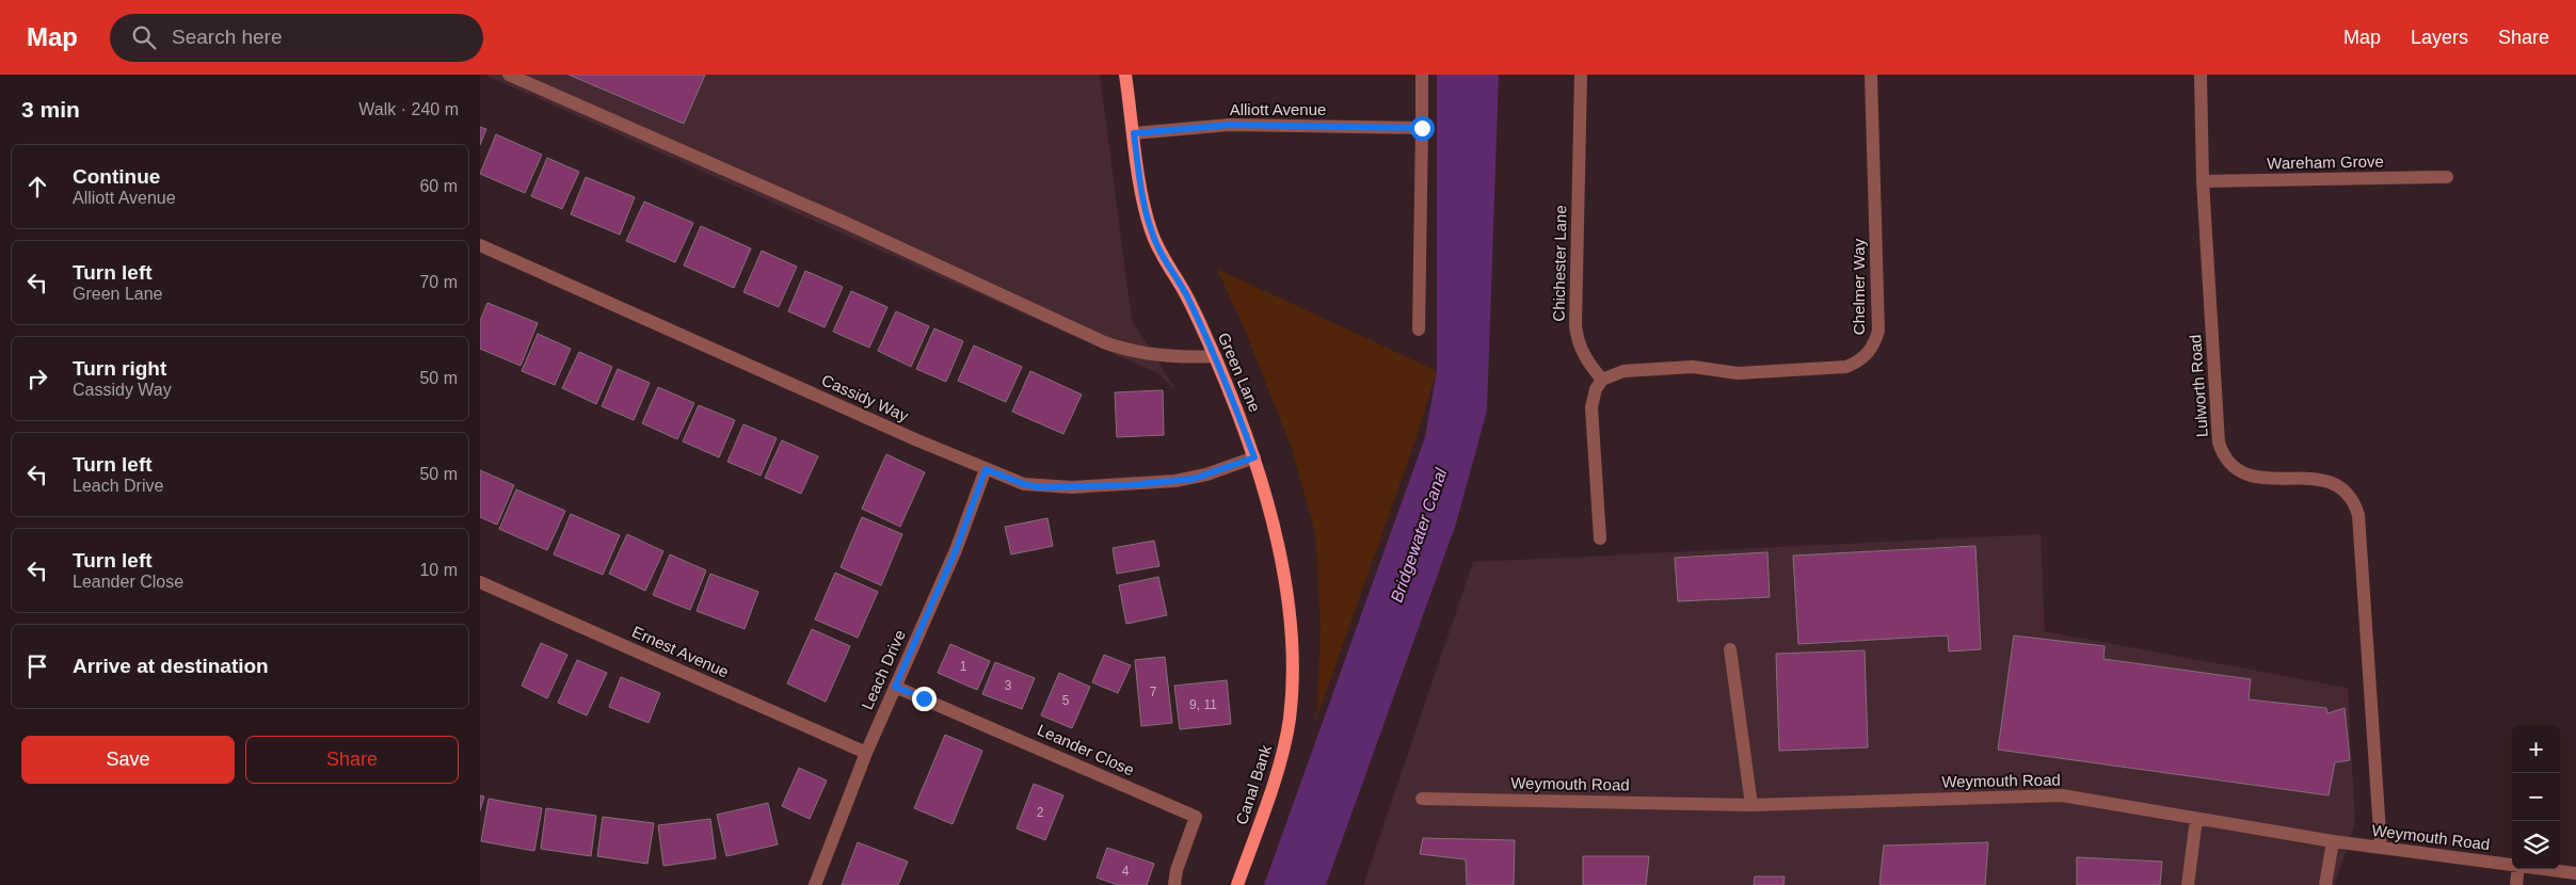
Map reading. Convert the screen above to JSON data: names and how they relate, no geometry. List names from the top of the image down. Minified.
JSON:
{"streets":{"main road":["Green Lane","Canal Bank"],"street":["Alliott Avenue","Wareham Grove","Chichester Lane","Chelmer Way","Lulworth Road","Cassidy Way","Ernest Avenue","Leach Drive","Leander Close","Weymouth Road"]},"crossings":[["Alliott Avenue","Green Lane"],["Wareham Grove","Lulworth Road"],["Chichester Lane","Chelmer Way"],["Green Lane","Cassidy Way"],["Green Lane","Canal Bank"],["Lulworth Road","Weymouth Road"],["Cassidy Way","Leach Drive"],["Ernest Avenue","Leach Drive"],["Leach Drive","Leander Close"]],"water":["Bridgewater Canal"],"house_numbers":["1","3","7","5","9, 11","2","4"],"page":{"header":"Map","search":"Search here","nav":["Map","Layers","Share"],"heading":["3 min","Walk · 240 m"],"list":[["Continue","Alliott Avenue","60 m"],["Turn left","Green Lane","70 m"],["Turn right","Cassidy Way","50 m"],["Turn left","Leach Drive","50 m"],["Turn left","Leander Close","10 m"],"Arrive at destination"],"buttons":["Save","Share"],"map_buttons":["+","−"]}}
